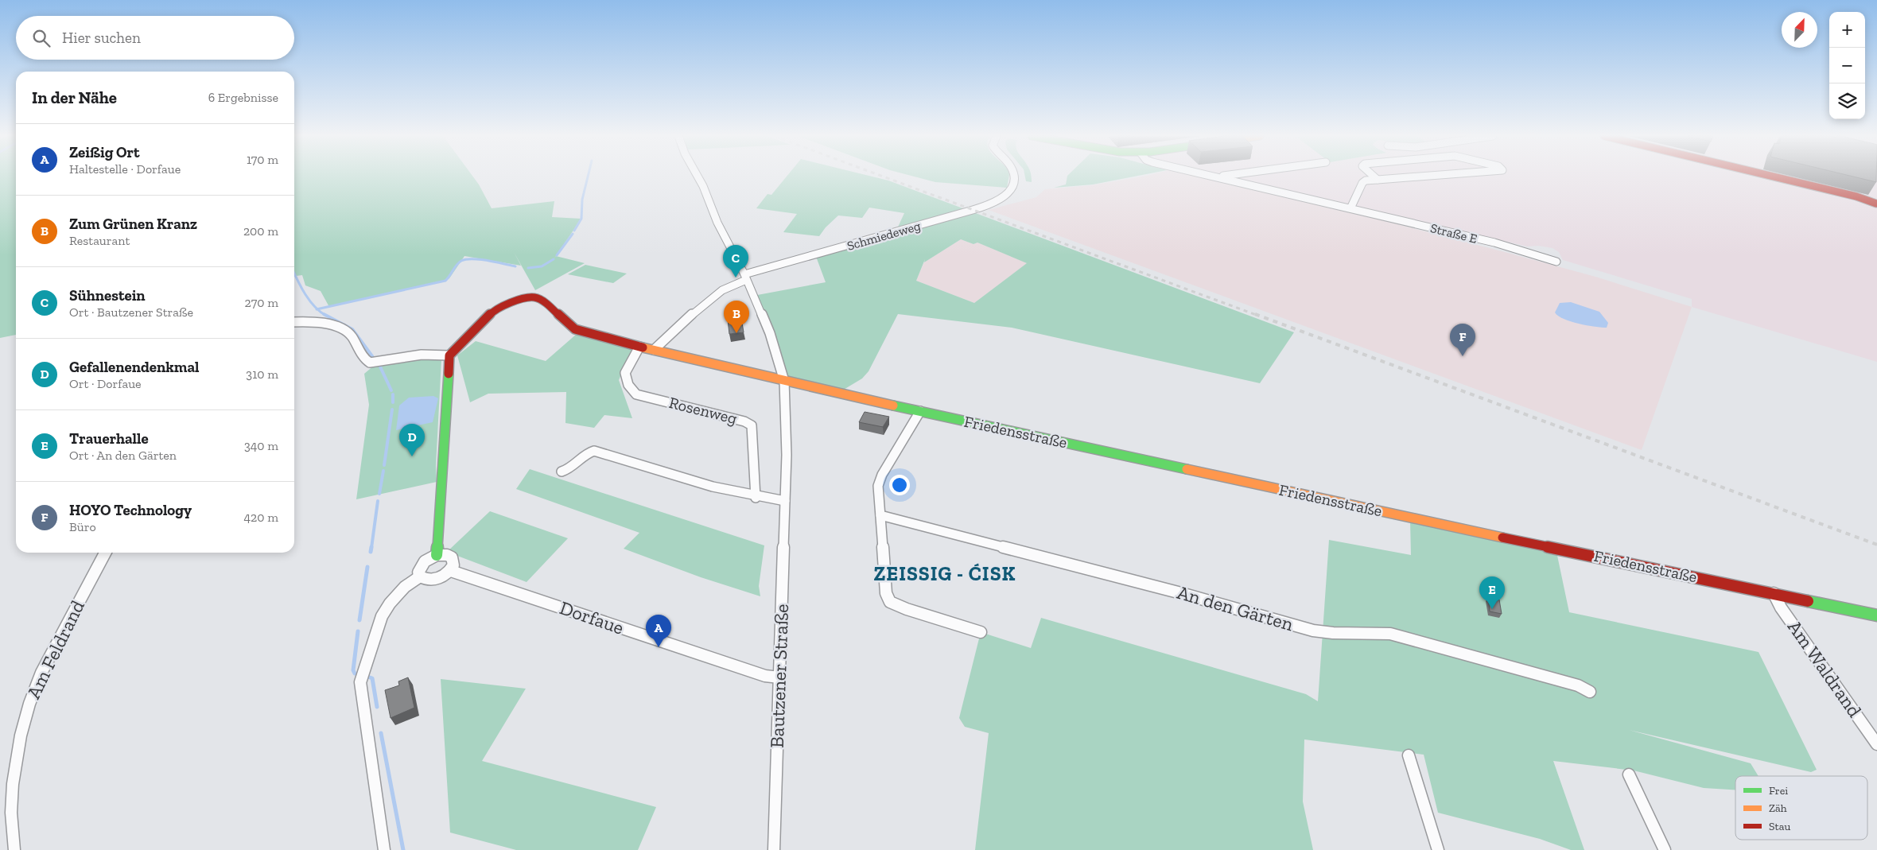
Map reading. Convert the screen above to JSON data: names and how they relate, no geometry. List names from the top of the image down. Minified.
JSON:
{"streets":{"street":["Straße E","Schmiedeweg","Rosenweg","Friedensstraße","An den Gärten","Dorfaue","Am Feldrand","Am Waldrand","Bautzener Straße"]},"crossings":[["Schmiedeweg","Bautzener Straße"],["Friedensstraße","Am Waldrand"],["Friedensstraße","Bautzener Straße"],["Dorfaue","Bautzener Straße"]],"districts":["ZEISSIG - ĆISK"],"legend":["Frei","Zäh","Stau"],"north":"top right","page":{"map_buttons":["+","−"],"search":"Hier suchen","heading":["In der Nähe","6 Ergebnisse"],"list":[{"mark":"A","name":"Zeißig Ort","note":"Haltestelle · Dorfaue","value":"170 m"},{"mark":"B","name":"Zum Grünen Kranz","note":"Restaurant","value":"200 m"},{"mark":"C","name":"Sühnestein","note":"Ort · Bautzener Straße","value":"270 m"},{"mark":"D","name":"Gefallenendenkmal","note":"Ort · Dorfaue","value":"310 m"},{"mark":"E","name":"Trauerhalle","note":"Ort · An den Gärten","value":"340 m"},{"mark":"F","name":"HOYO Technology","note":"Büro","value":"420 m"}],"pins":["C","B","F","D","E","A"]}}
